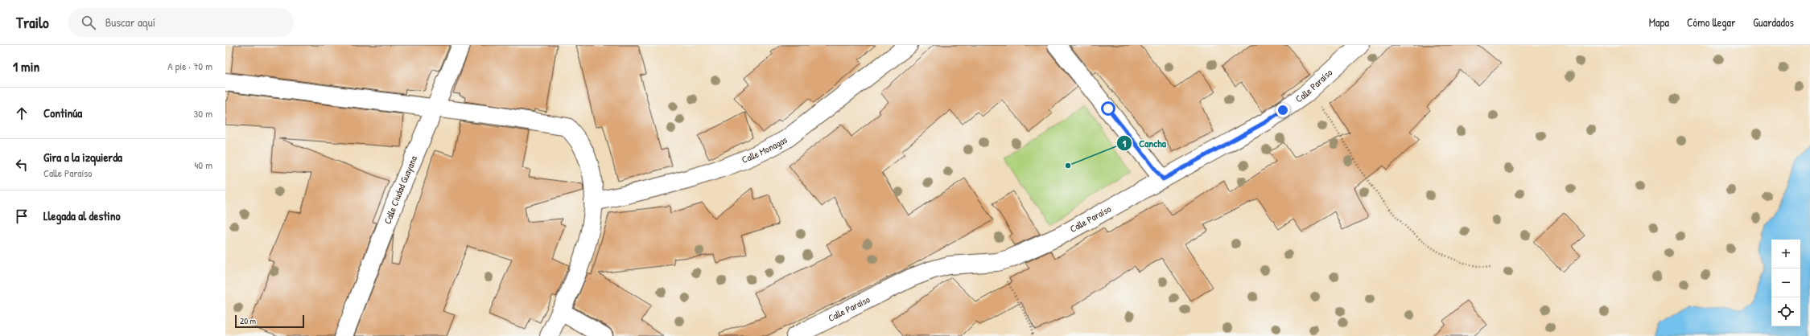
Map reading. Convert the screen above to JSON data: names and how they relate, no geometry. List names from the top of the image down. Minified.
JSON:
{"streets":{"street":["Calle Paraíso","Calle Monagas","Calle Ciudad Guayana"]},"places":["Cancha"],"scale_bar":"20 m","page":{"header":"Trailo","search":"Buscar aquí","nav":["Mapa","Cómo llegar","Guardados"],"heading":["1 min","A pie · 70 m"],"list":[["Continúa","30 m"],["Gira a la izquierda","Calle Paraíso","40 m"],"Llegada al destino"],"map_buttons":["+","−"],"scale":"20 m"}}
